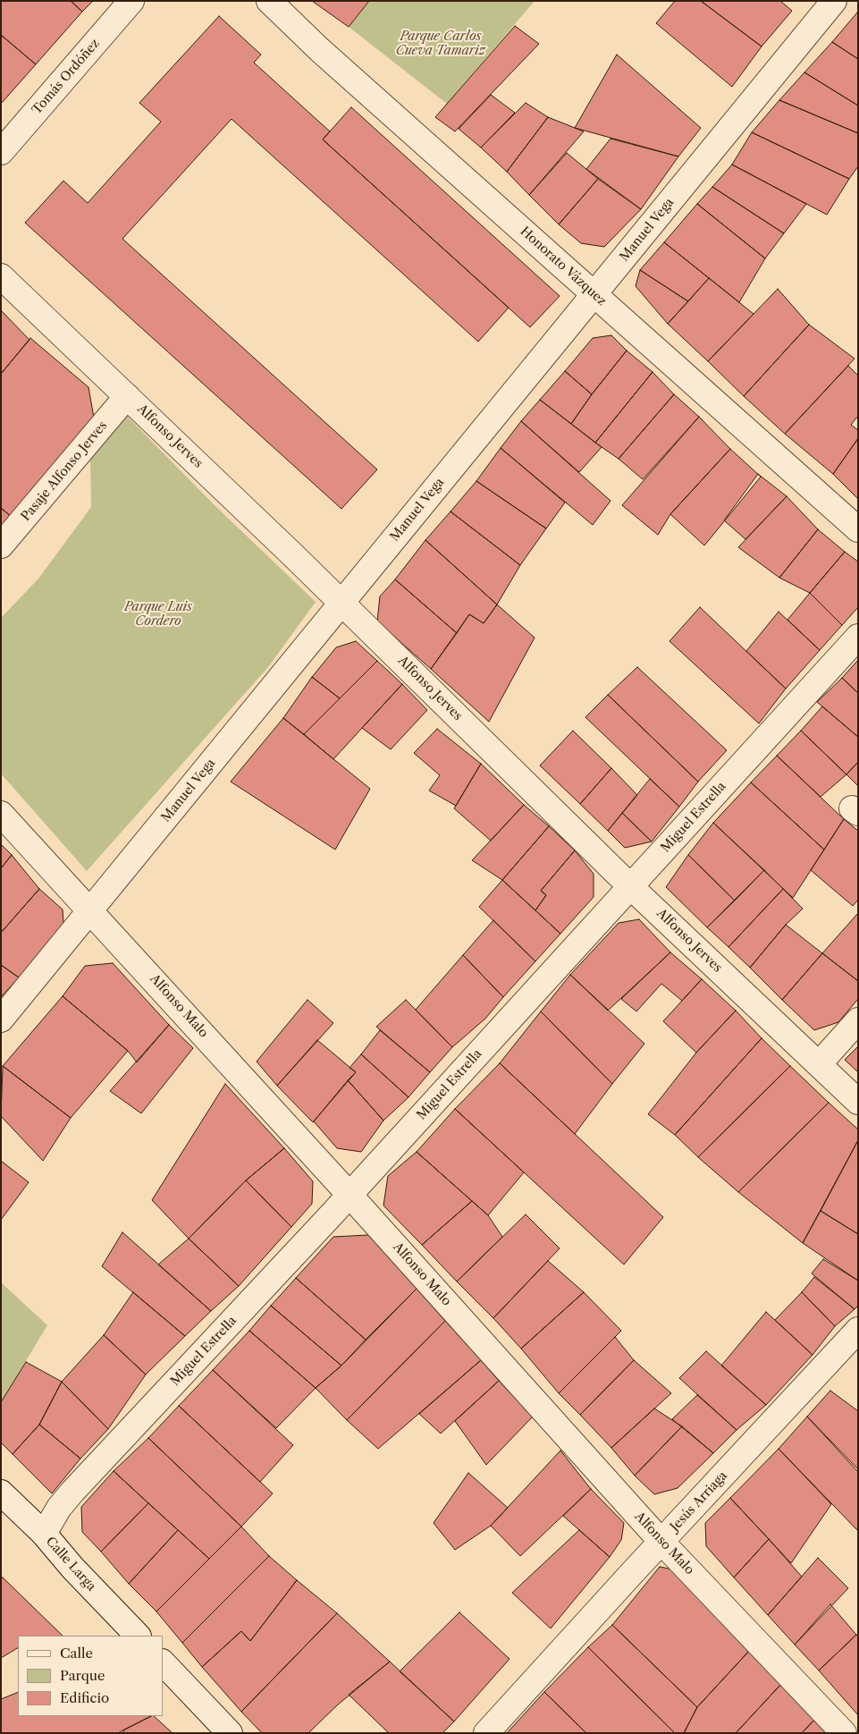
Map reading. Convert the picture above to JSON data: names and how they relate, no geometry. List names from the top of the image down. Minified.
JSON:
{"streets":{"street":["Tomás Ordóñez","Manuel Vega","Honorato Vázquez","Alfonso Jerves","Pasaje Alfonso Jerves","Miguel Estrella","Alfonso Malo","Jesús Arriaga","Calle Larga"]},"crossings":[["Manuel Vega","Honorato Vázquez"],["Manuel Vega","Alfonso Jerves"],["Manuel Vega","Alfonso Malo"],["Alfonso Jerves","Pasaje Alfonso Jerves"],["Alfonso Jerves","Miguel Estrella"],["Miguel Estrella","Alfonso Malo"],["Miguel Estrella","Calle Larga"],["Alfonso Malo","Jesús Arriaga"]],"parks":["Parque Carlos Cueva Tamariz","Parque Luis Cordero"],"legend":["Calle","Parque","Edificio"]}
